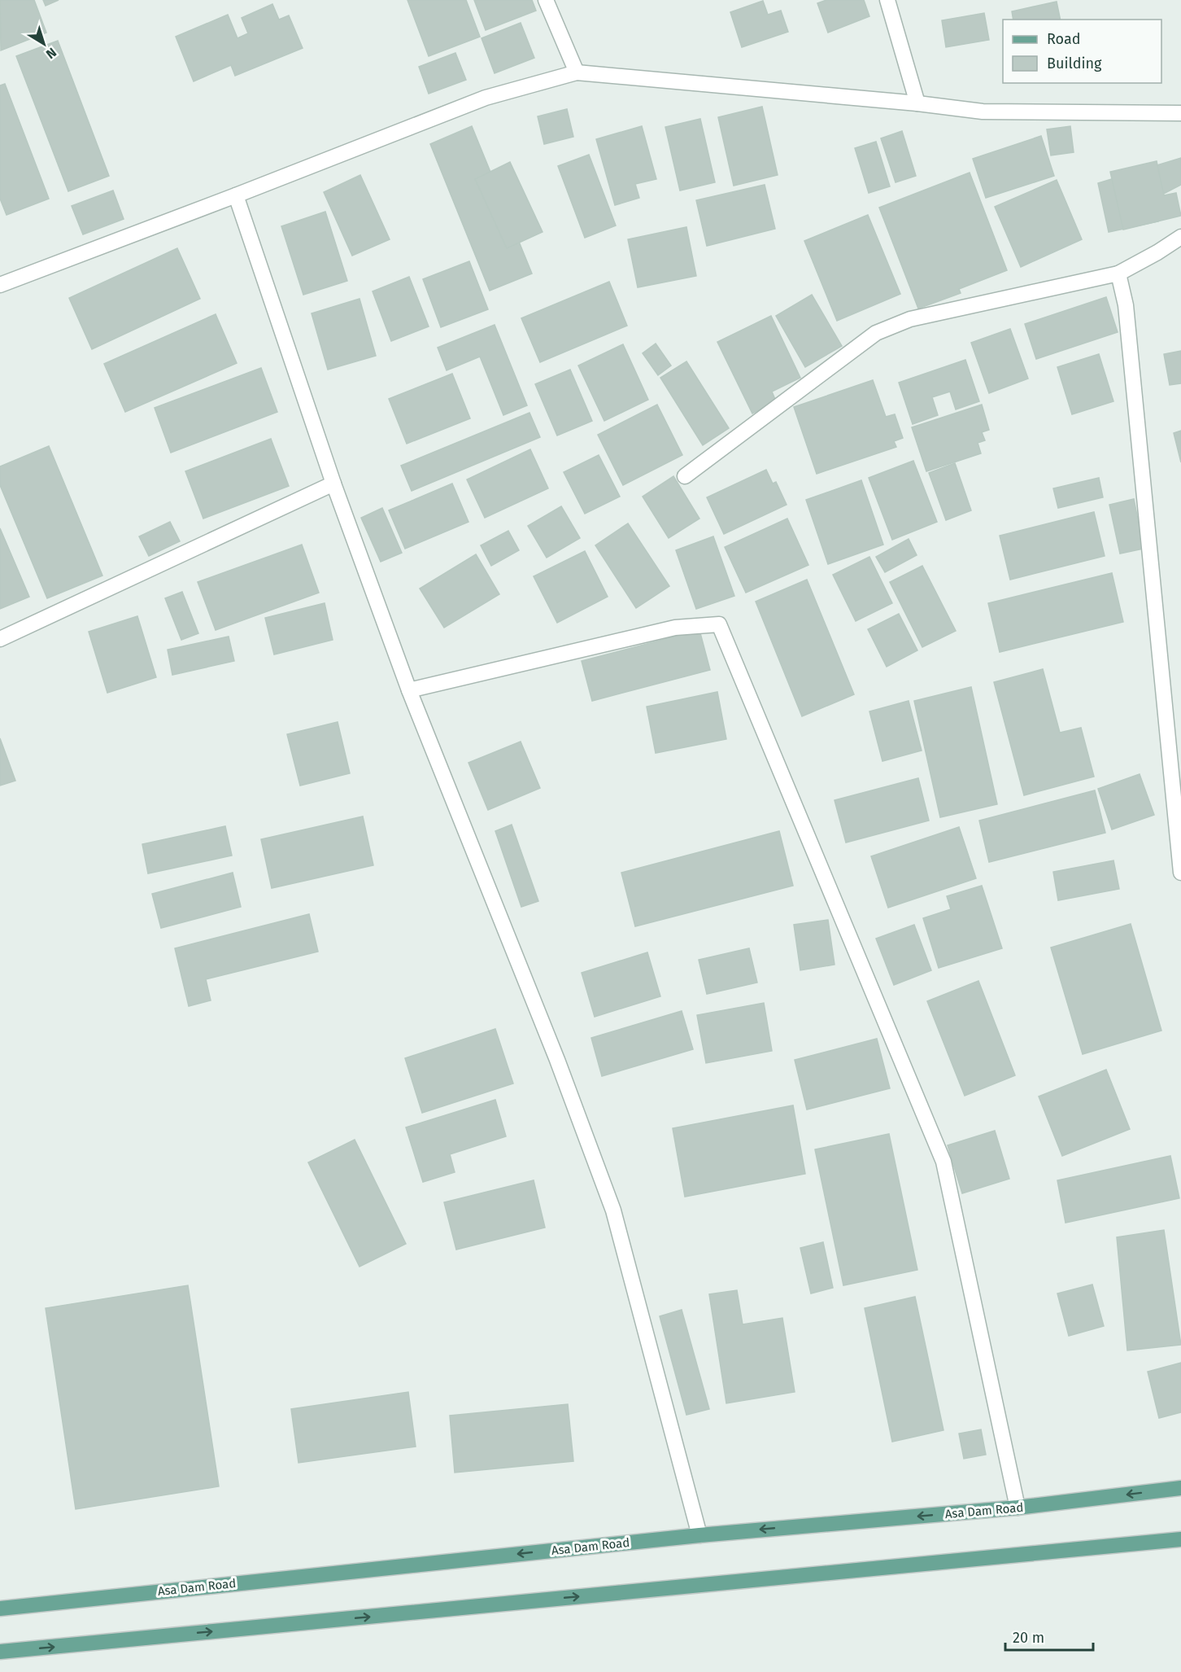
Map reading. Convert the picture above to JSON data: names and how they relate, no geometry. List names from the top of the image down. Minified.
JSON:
{"streets":{"main road":["Asa Dam Road"]},"legend":["Road","Building"],"scale_bar":"20 m","north":"bottom right"}
